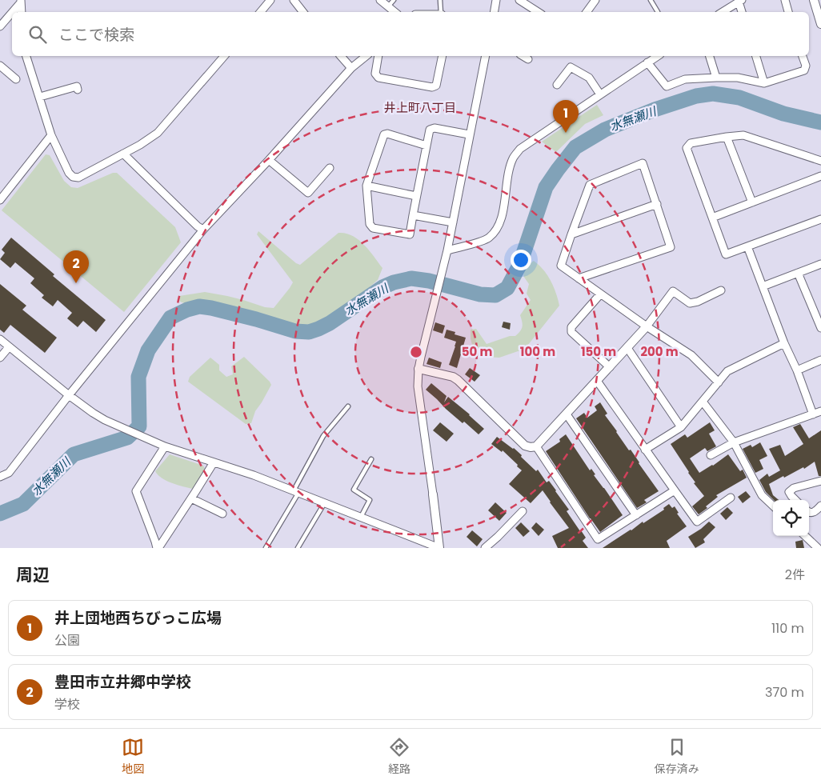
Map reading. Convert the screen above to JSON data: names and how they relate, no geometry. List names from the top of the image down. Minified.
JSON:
{"districts":["井上町八丁目"],"water":["水無瀬川"],"page":{"search":"ここで検索","pins":["1","2"],"heading":["周辺","2件"],"list":[{"mark":"1","name":"井上団地西ちびっこ広場","note":"公園","value":"110 m"},{"mark":"2","name":"豊田市立井郷中学校","note":"学校","value":"370 m"}],"nav":["地図","経路","保存済み"]},"rings":["50 m","100 m","150 m","200 m"]}
